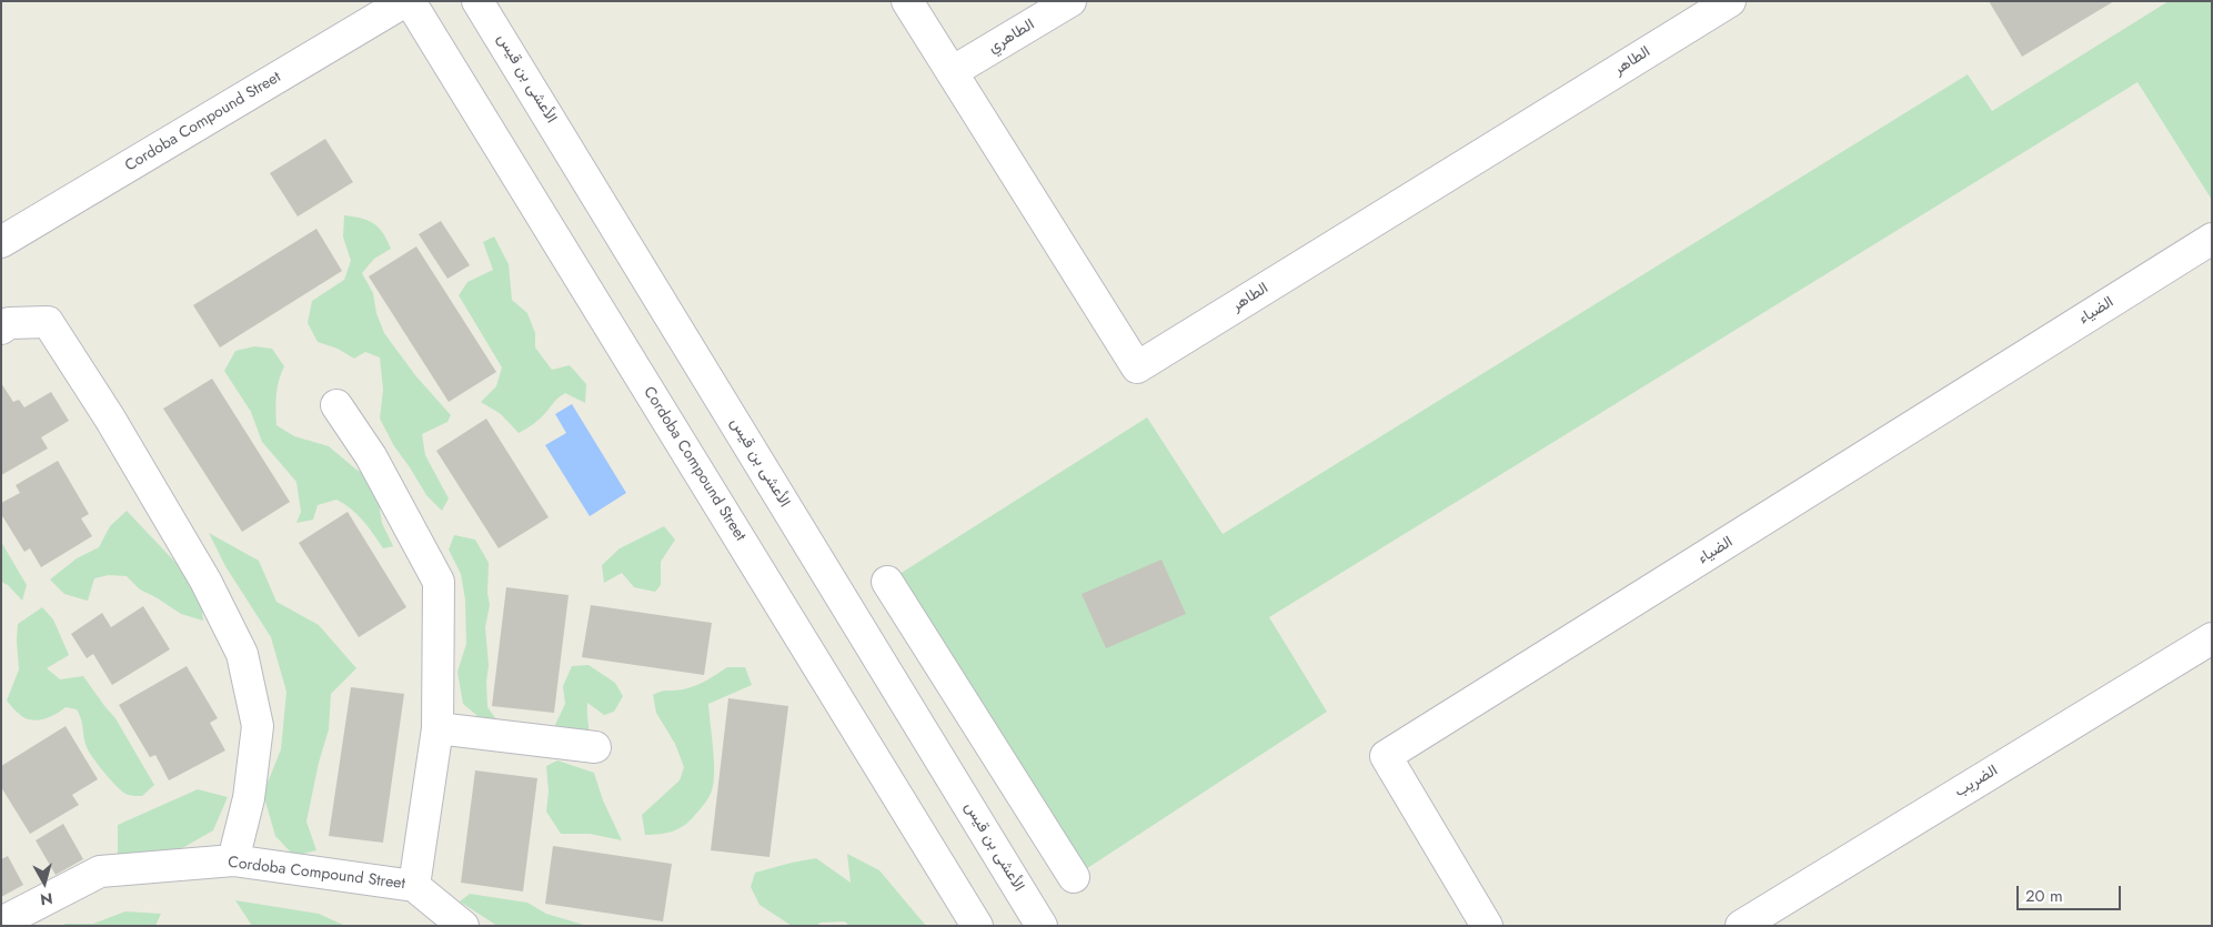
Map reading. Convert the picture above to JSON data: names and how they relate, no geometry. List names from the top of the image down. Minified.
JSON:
{"streets":{"street":["الطاهري","الطاهر","الأعشى بن قيس","Cordoba Compound Street","الضياء","الضريب"]},"crossings":[["الطاهري","الطاهر"]],"scale_bar":"20 m","north":"bottom"}
